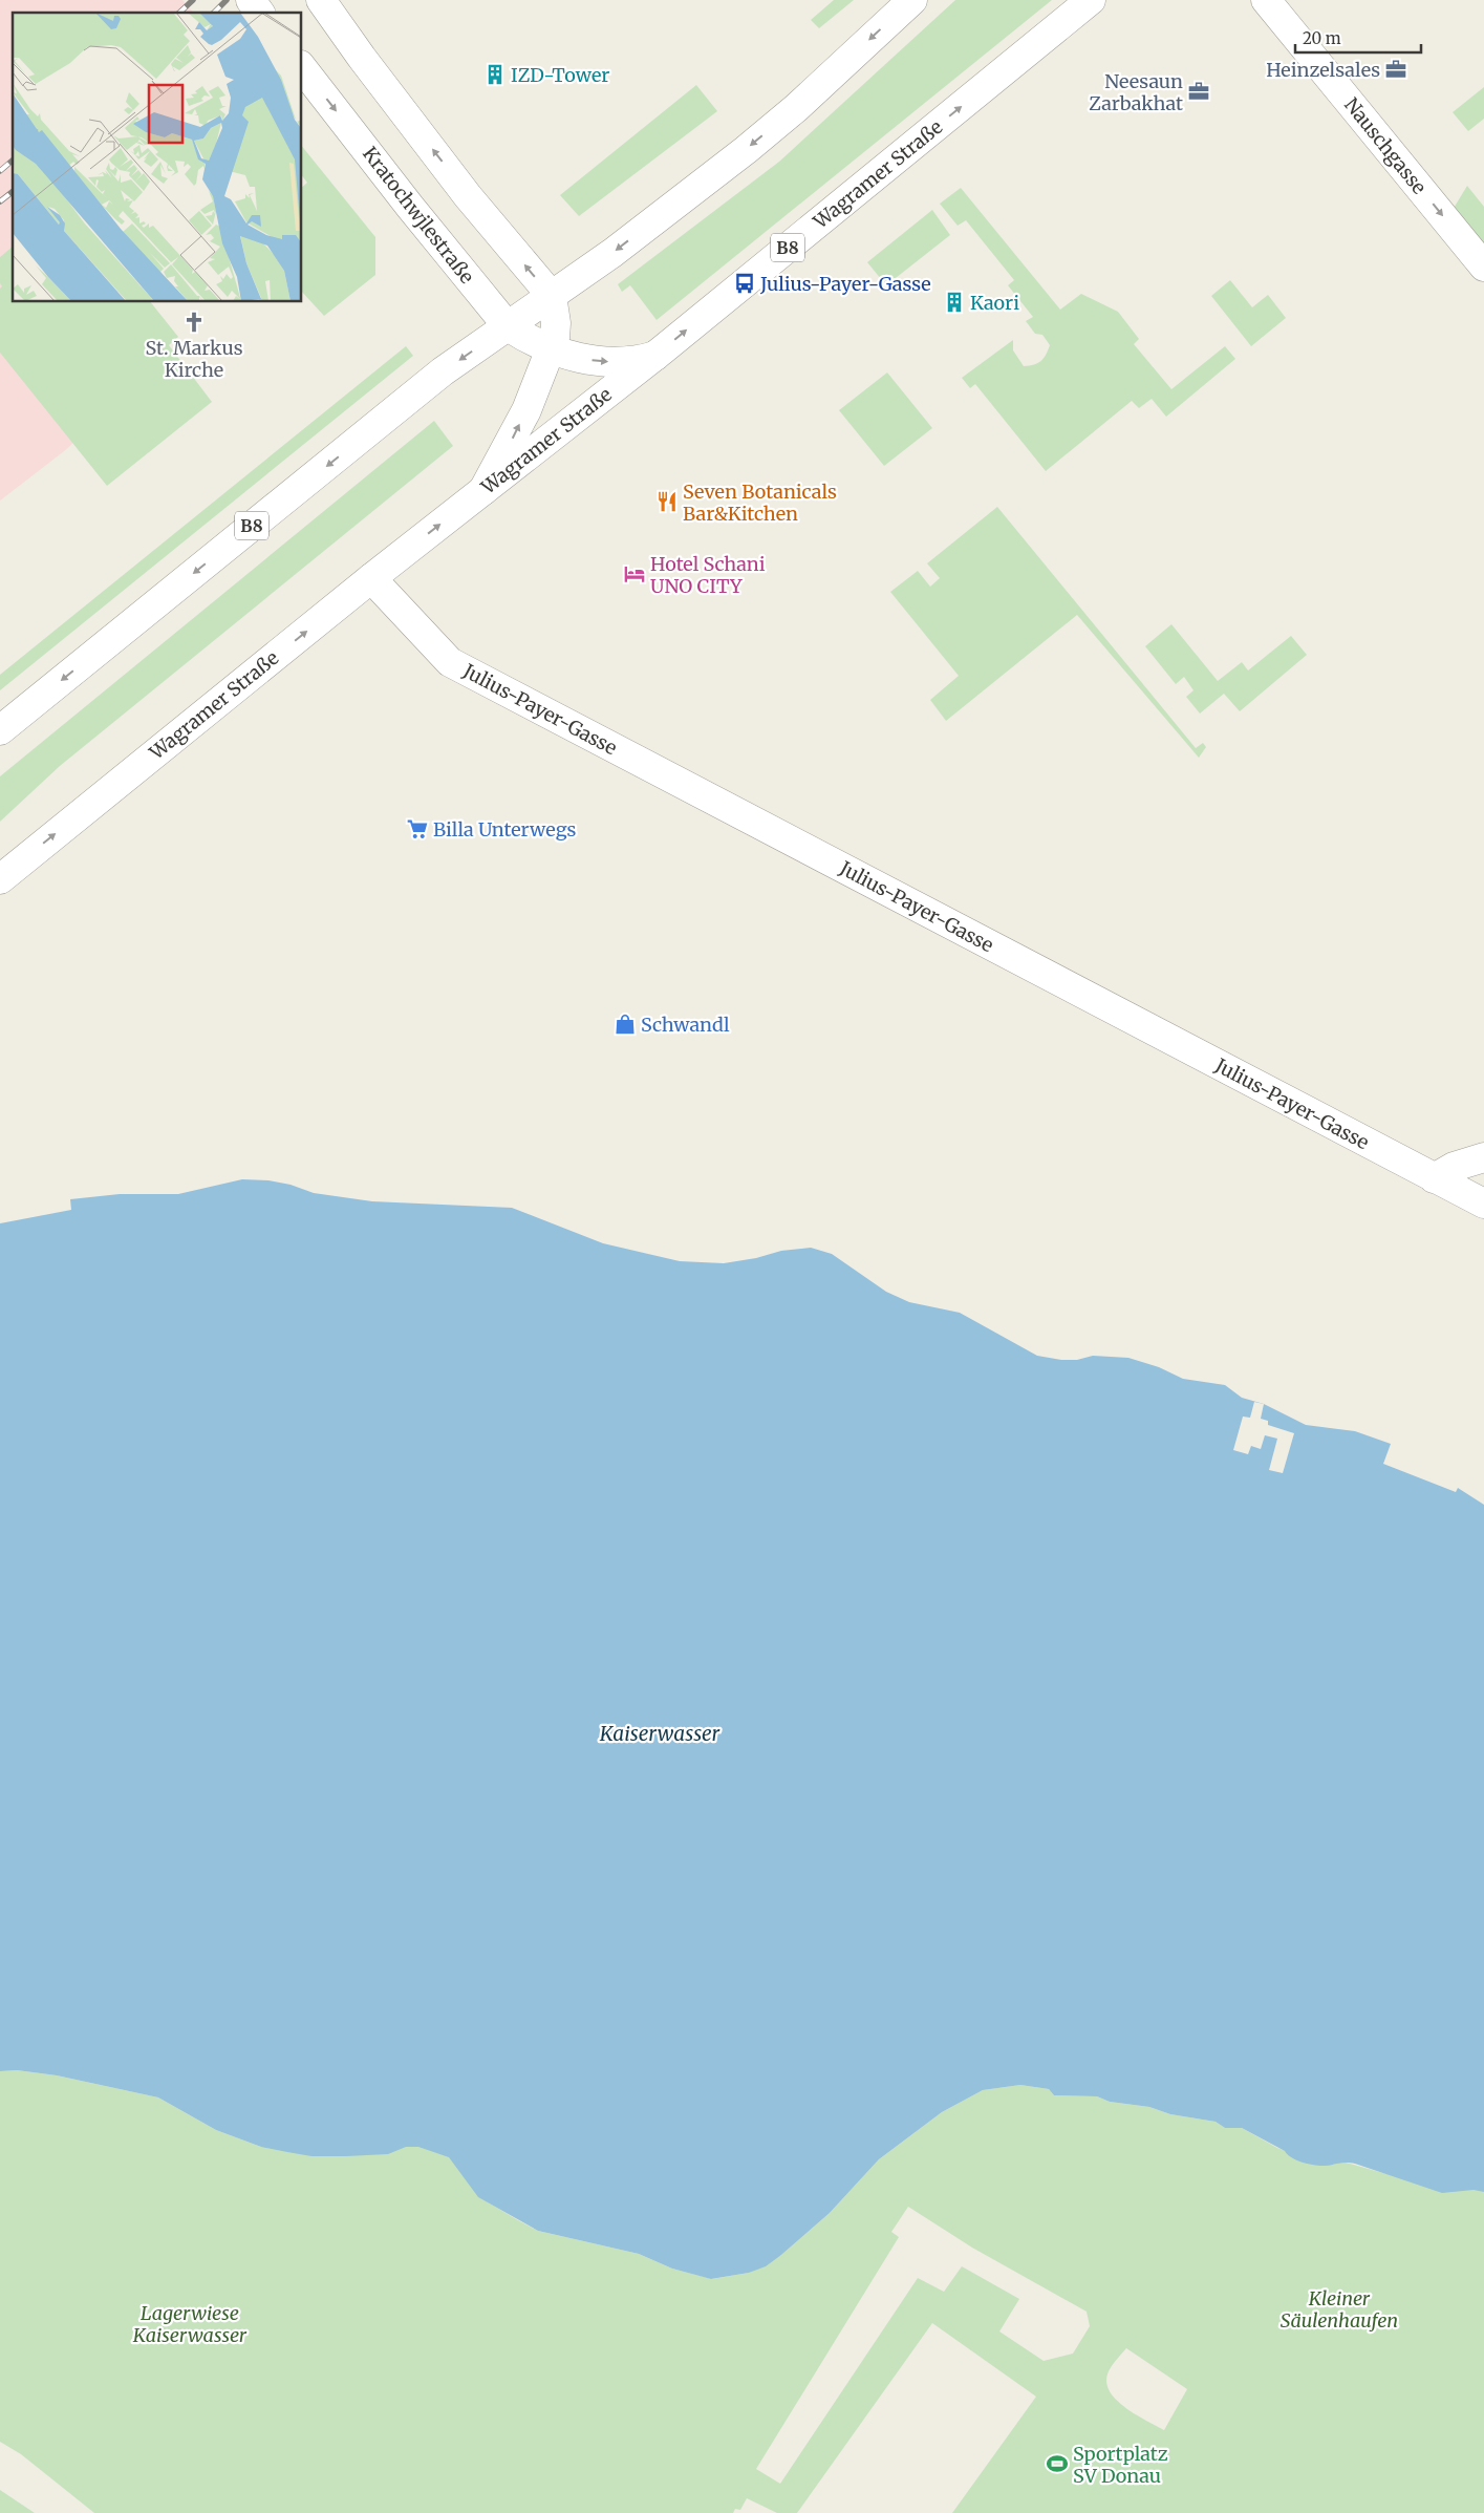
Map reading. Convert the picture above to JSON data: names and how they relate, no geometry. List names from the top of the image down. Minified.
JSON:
{"streets":{"main road":["Nauschgasse","Wagramer Straße","Kratochwjlestraße","B8","Julius-Payer-Gasse"]},"crossings":[["Wagramer Straße","Kratochwjlestraße"],["Wagramer Straße","Julius-Payer-Gasse"],["Kratochwjlestraße","B8"]],"one_way":["Nauschgasse"],"water":["Kaiserwasser"],"parks":["Kleiner Säulenhaufen","Lagerwiese Kaiserwasser"],"places":{"office":["Heinzelsales","Neesaun Zarbakhat"],"building":["IZD-Tower","Kaori"],"bus stop":["Julius-Payer-Gasse"],"church":["St. Markus Kirche"],"restaurant":["Seven Botanicals Bar&Kitchen"],"hotel":["Hotel Schani UNO CITY"],"supermarket":["Billa Unterwegs"],"shop":["Schwandl"],"sports":["Sportplatz SV Donau"]},"scale_bar":"20 m"}
